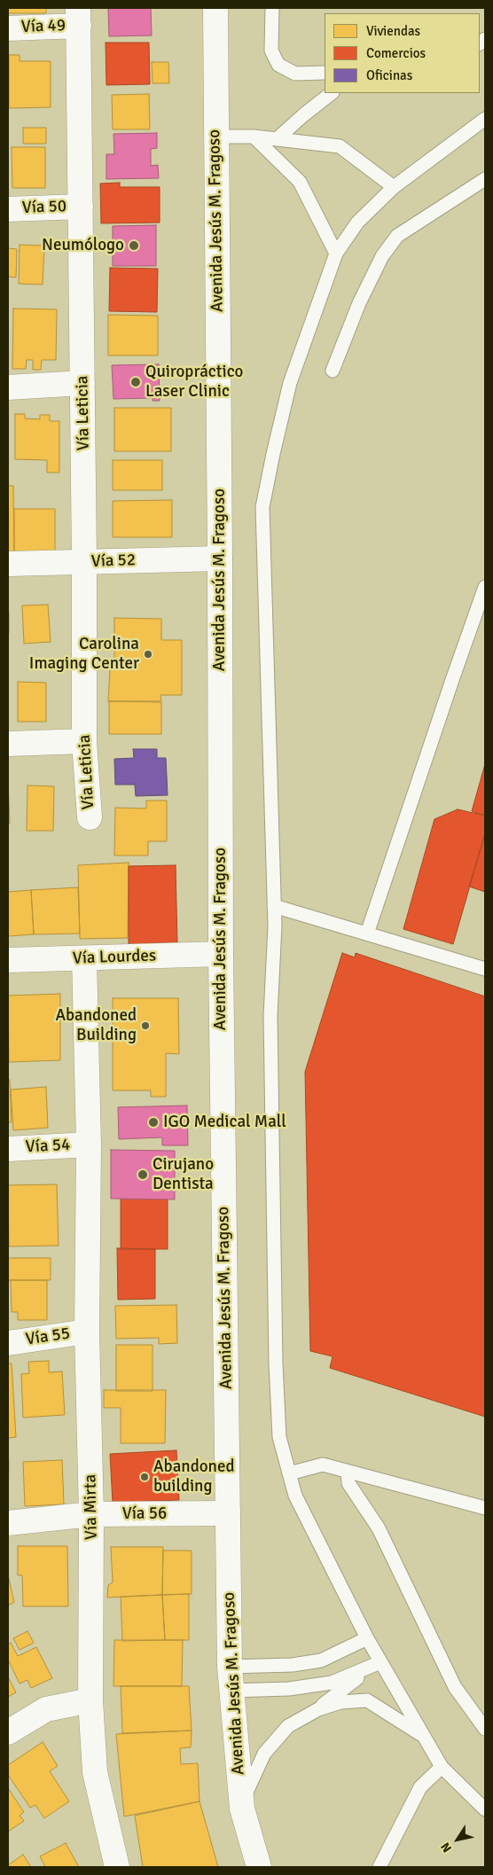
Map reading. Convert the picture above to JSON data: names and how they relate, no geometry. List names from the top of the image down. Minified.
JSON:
{"streets":{"street":["Vía 49","Vía 50","Avenida Jesús M. Fragoso","Vía Leticia","Vía 52","Vía Lourdes","Vía 54","Vía 55","Vía Mirta","Vía 56"]},"crossings":[["Vía 49","Vía Leticia"],["Vía 50","Vía Leticia"],["Avenida Jesús M. Fragoso","Vía 52"],["Avenida Jesús M. Fragoso","Vía Lourdes"],["Avenida Jesús M. Fragoso","Vía 56"],["Vía Leticia","Vía 52"],["Vía Lourdes","Vía Mirta"],["Vía 54","Vía Mirta"],["Vía 55","Vía Mirta"],["Vía Mirta","Vía 56"]],"places":["Neumólogo","Quiropráctico Laser Clinic","Carolina Imaging Center","Abandoned Building","IGO Medical Mall","Cirujano Dentista","Abandoned building"],"legend":["Viviendas","Comercios","Oficinas"],"north":"bottom left"}
